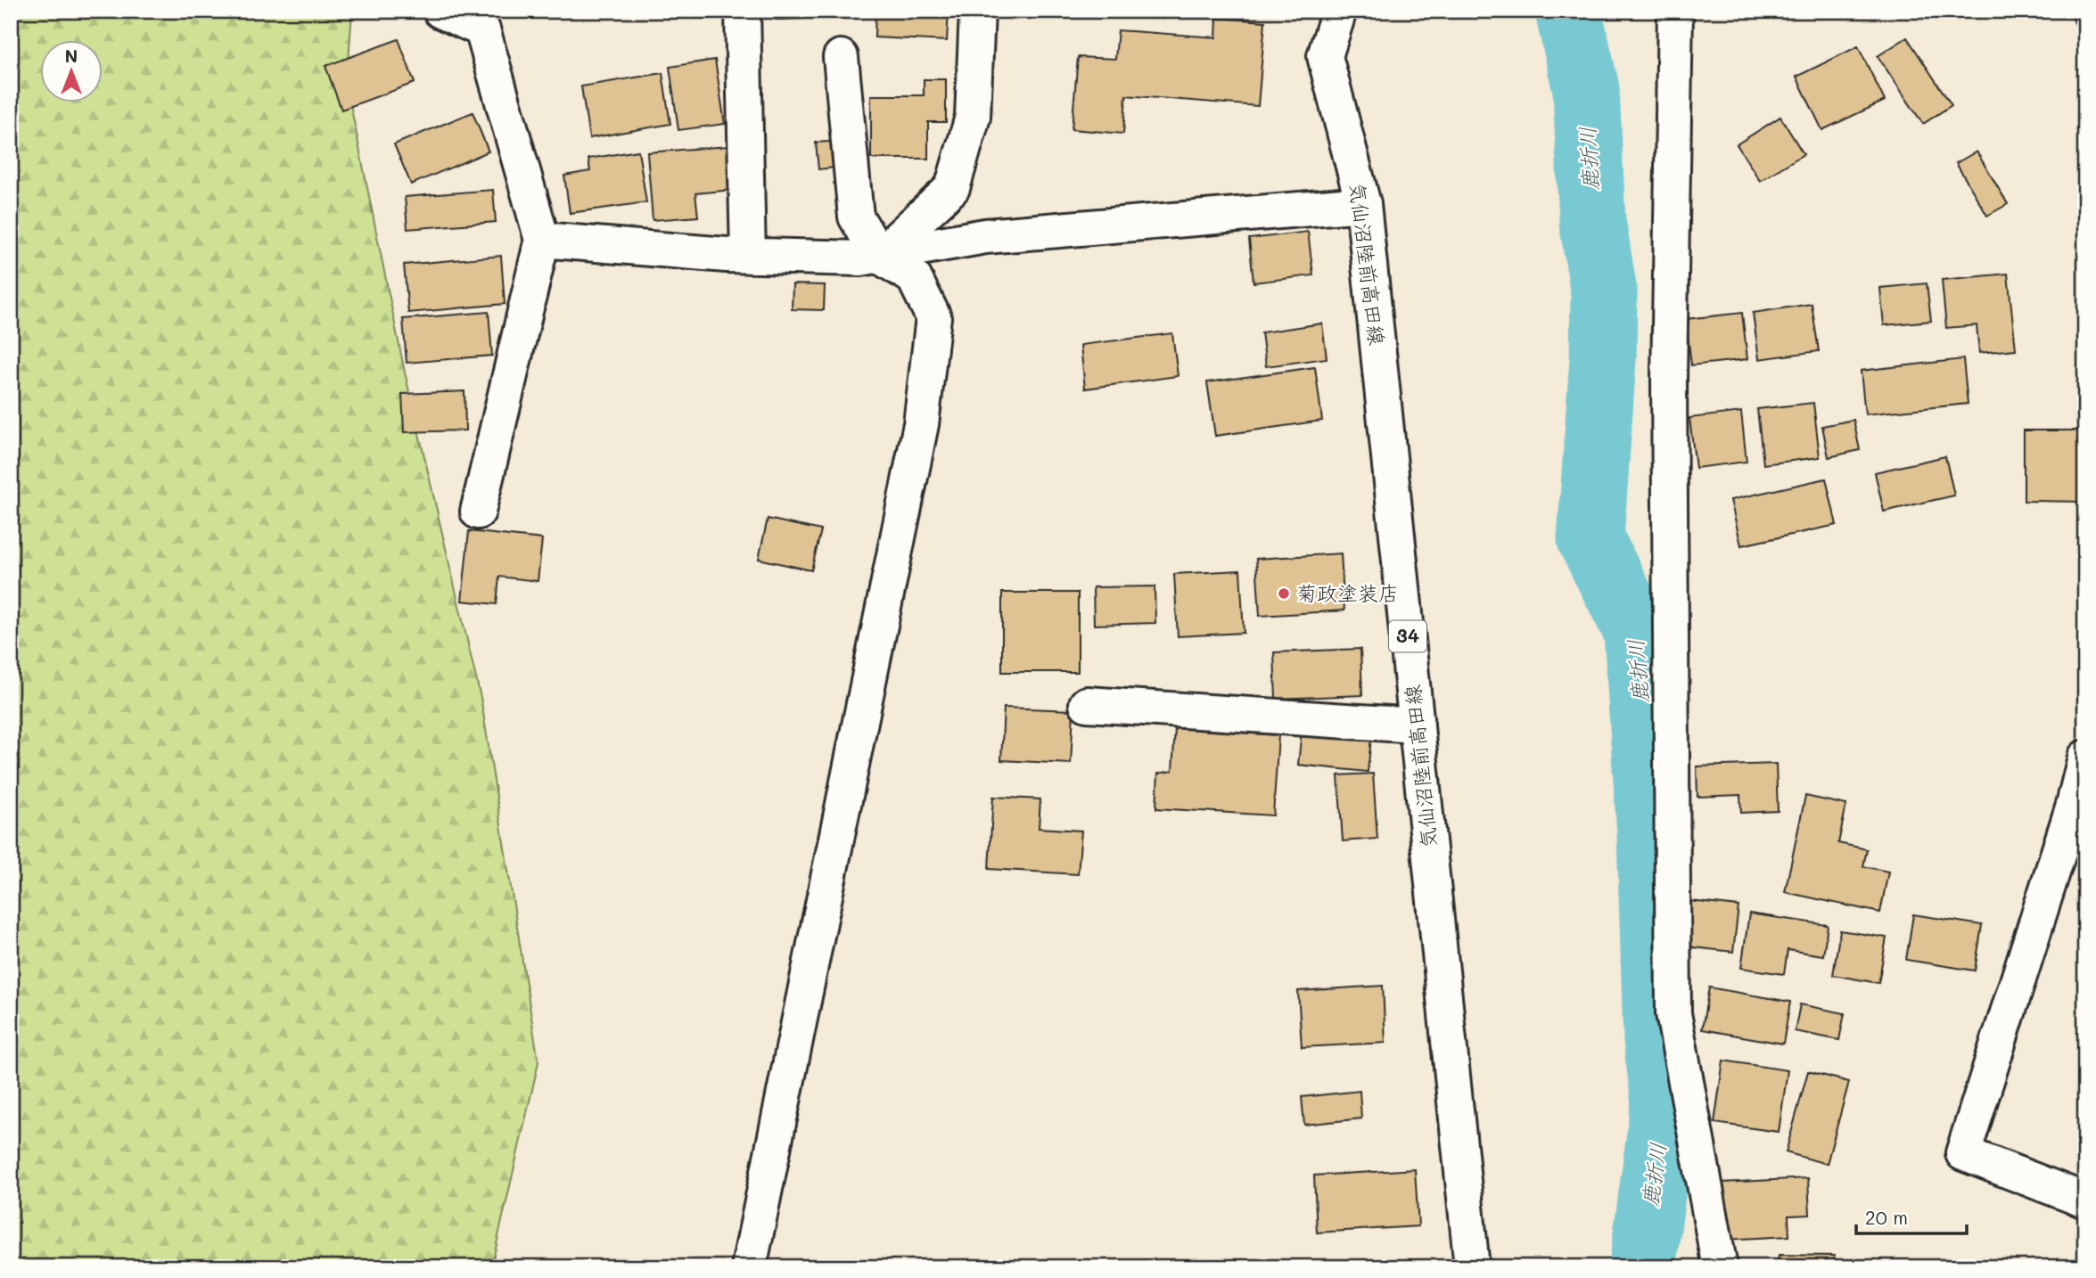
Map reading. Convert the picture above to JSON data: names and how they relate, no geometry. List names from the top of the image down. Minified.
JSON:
{"streets":{"street":["気仙沼陸前高田線","34"]},"water":["鹿折川"],"places":["菊政塗装店"],"scale_bar":"20 m","north":"top"}
